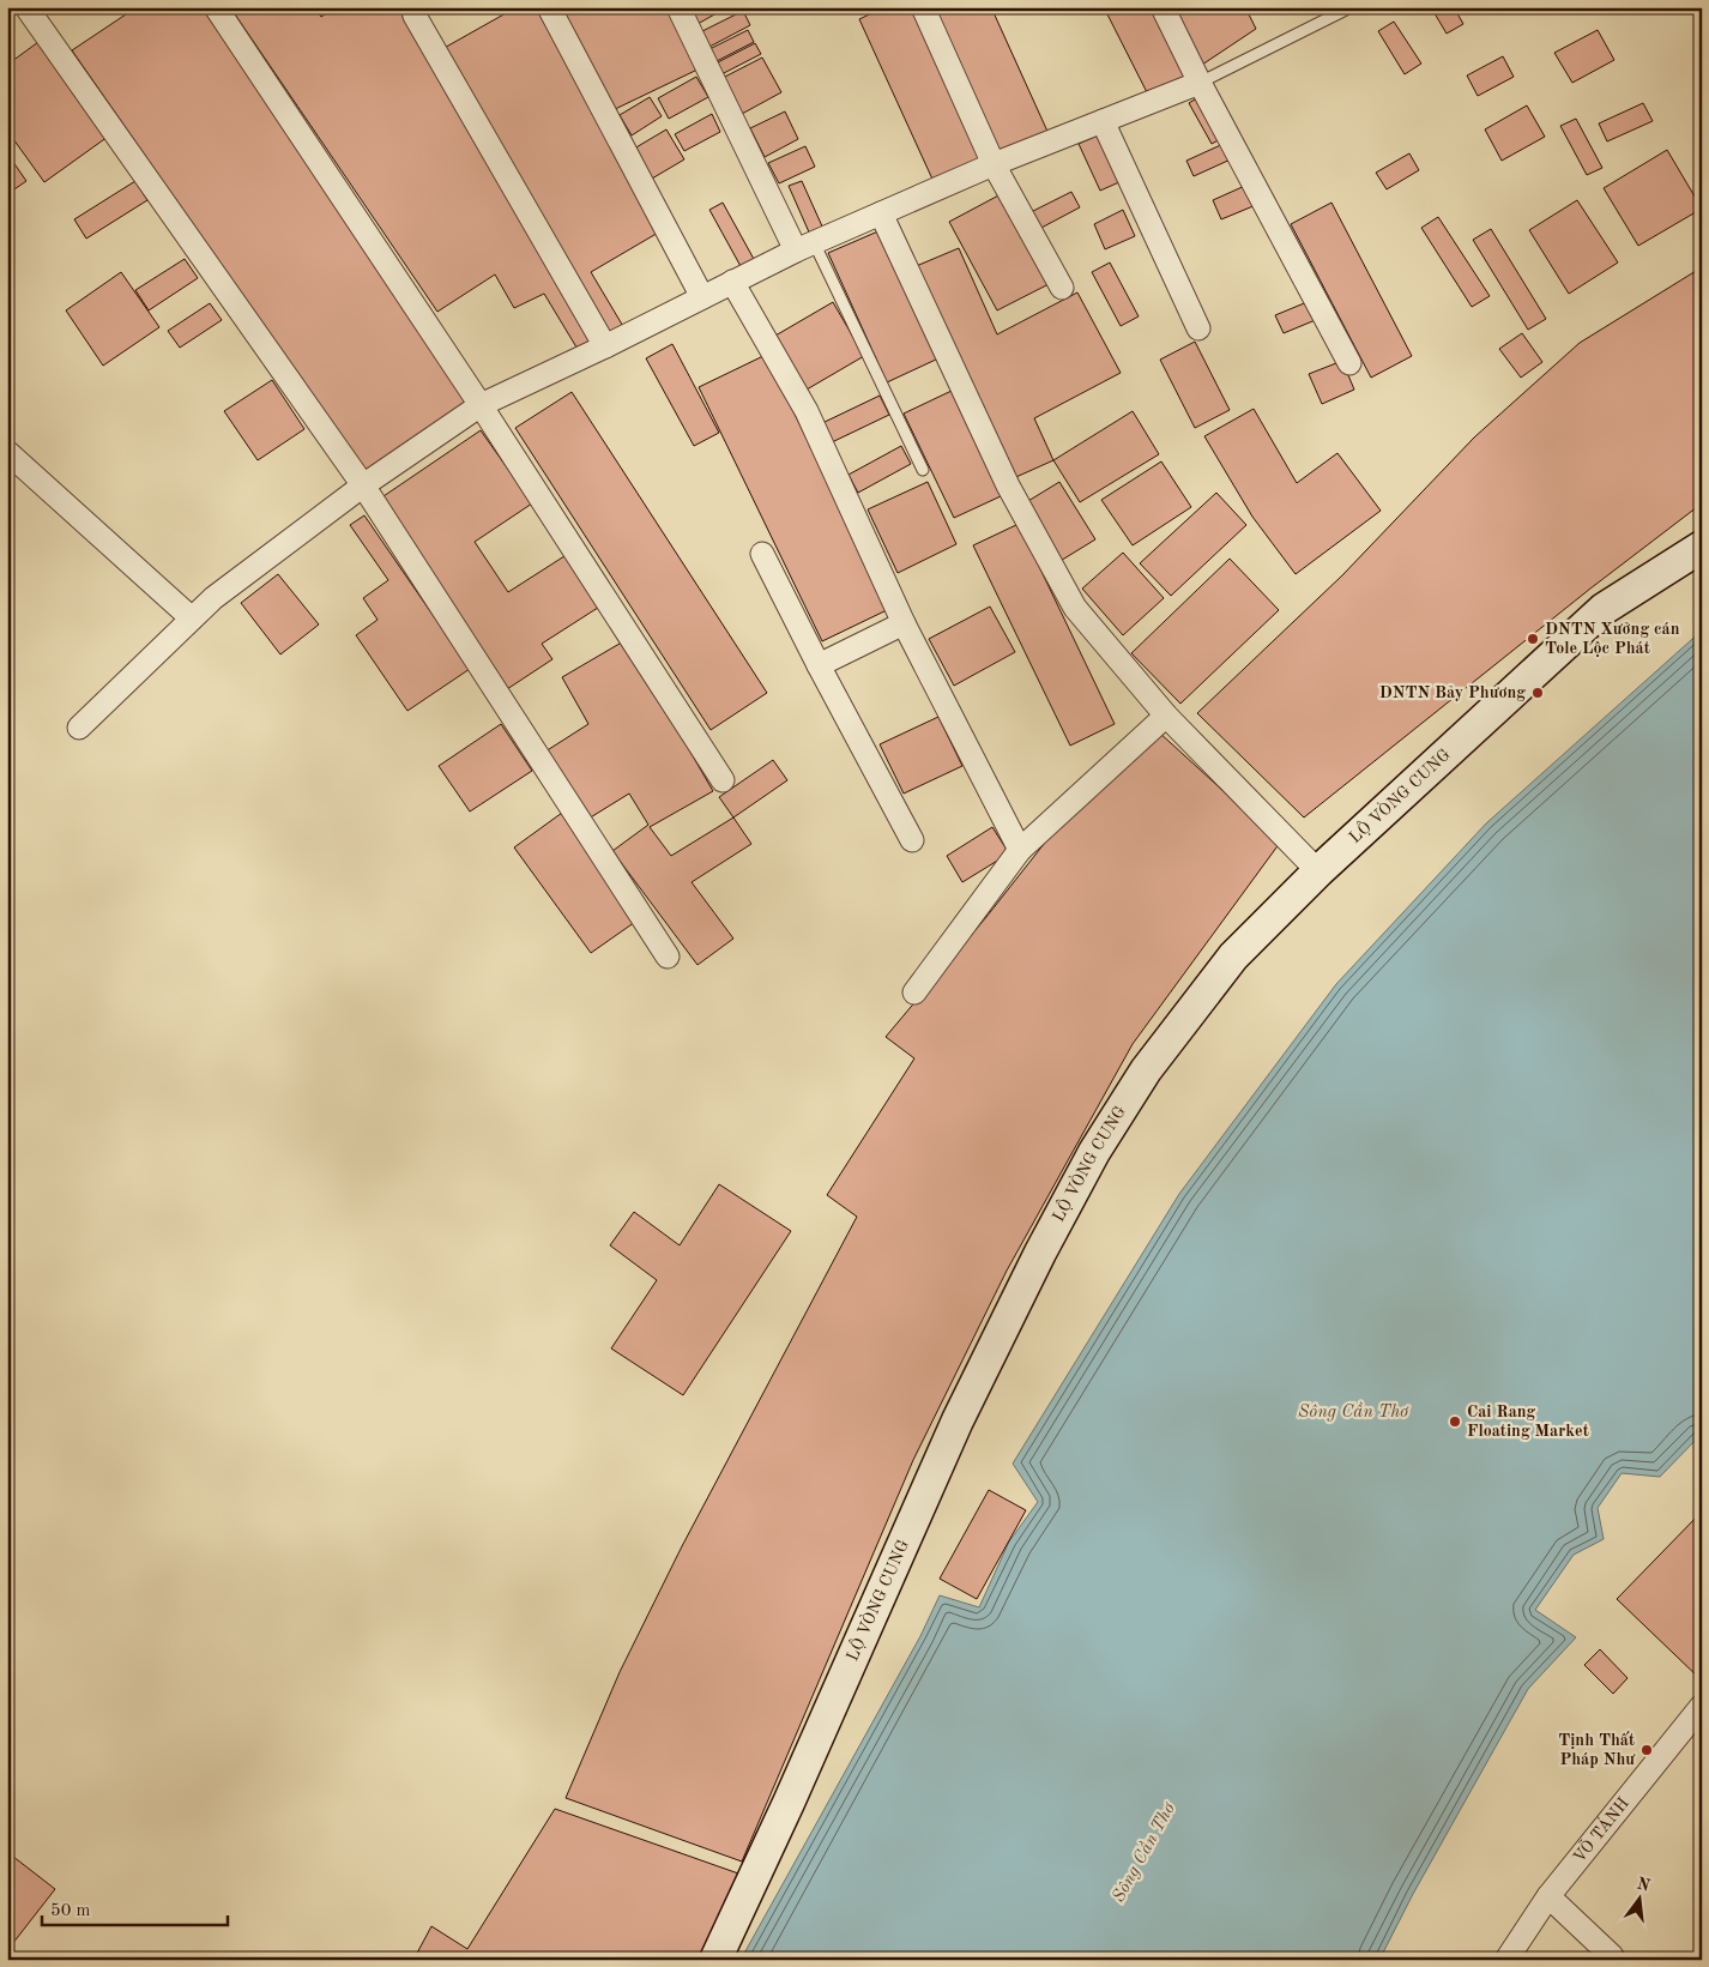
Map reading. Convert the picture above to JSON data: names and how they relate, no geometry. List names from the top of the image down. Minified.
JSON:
{"streets":{"main road":["LỘ VÒNG CUNG"],"street":["VÕ TÁNH"]},"water":["Sông Cần Thơ"],"places":["DNTN Xưởng cán Tole Lộc Phát","DNTN Bảy Phương","Cai Rang Floating Market","Tịnh Thất Pháp Như"],"scale_bar":"50 m","north":"top"}
